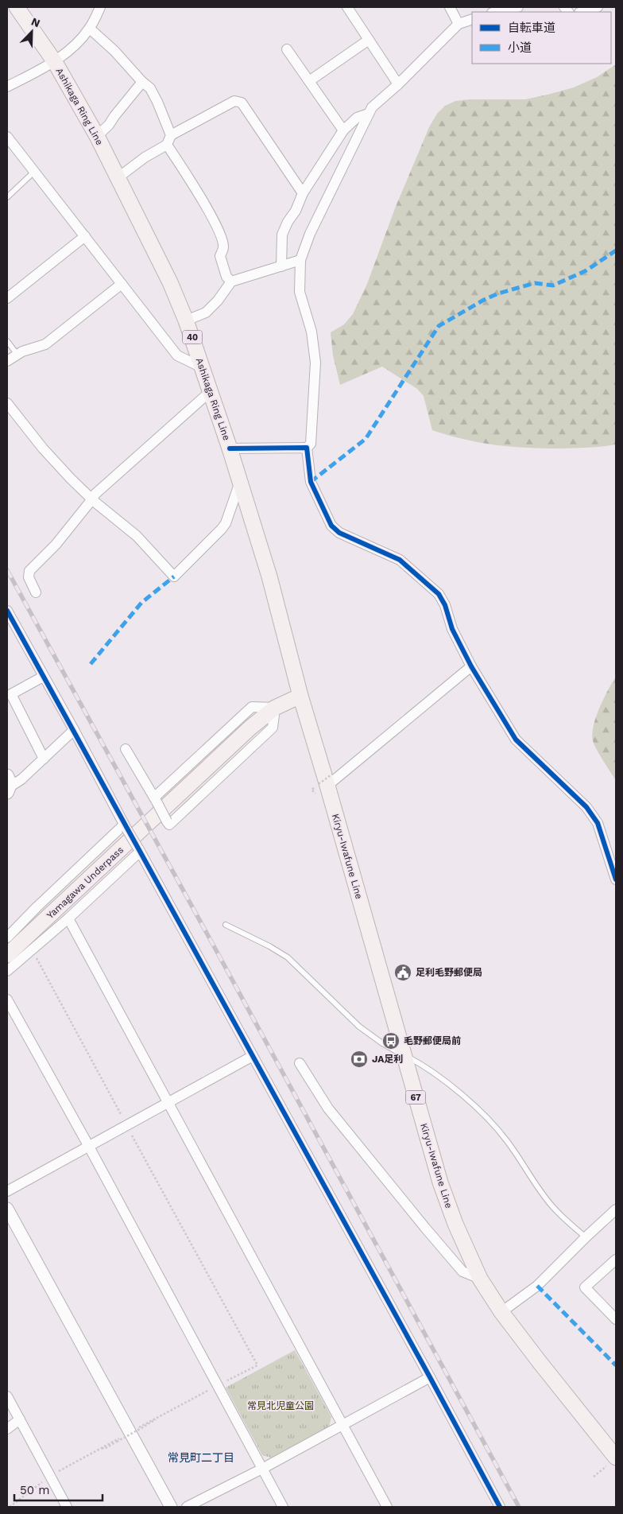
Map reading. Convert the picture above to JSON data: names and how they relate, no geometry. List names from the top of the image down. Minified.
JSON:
{"streets":{"main road":["Ashikaga Ring Line","40","Kiryu-Iwafune Line","Yamagawa Underpass","67"]},"crossings":[["Ashikaga Ring Line","Kiryu-Iwafune Line"]],"districts":["常見町二丁目"],"parks":["常見北児童公園"],"places":{"public building":["足利毛野郵便局"],"bus stop":["毛野郵便局前"],"bank":["JA足利"]},"legend":["自転車道","小道"],"scale_bar":"50 m","north":"top right"}
